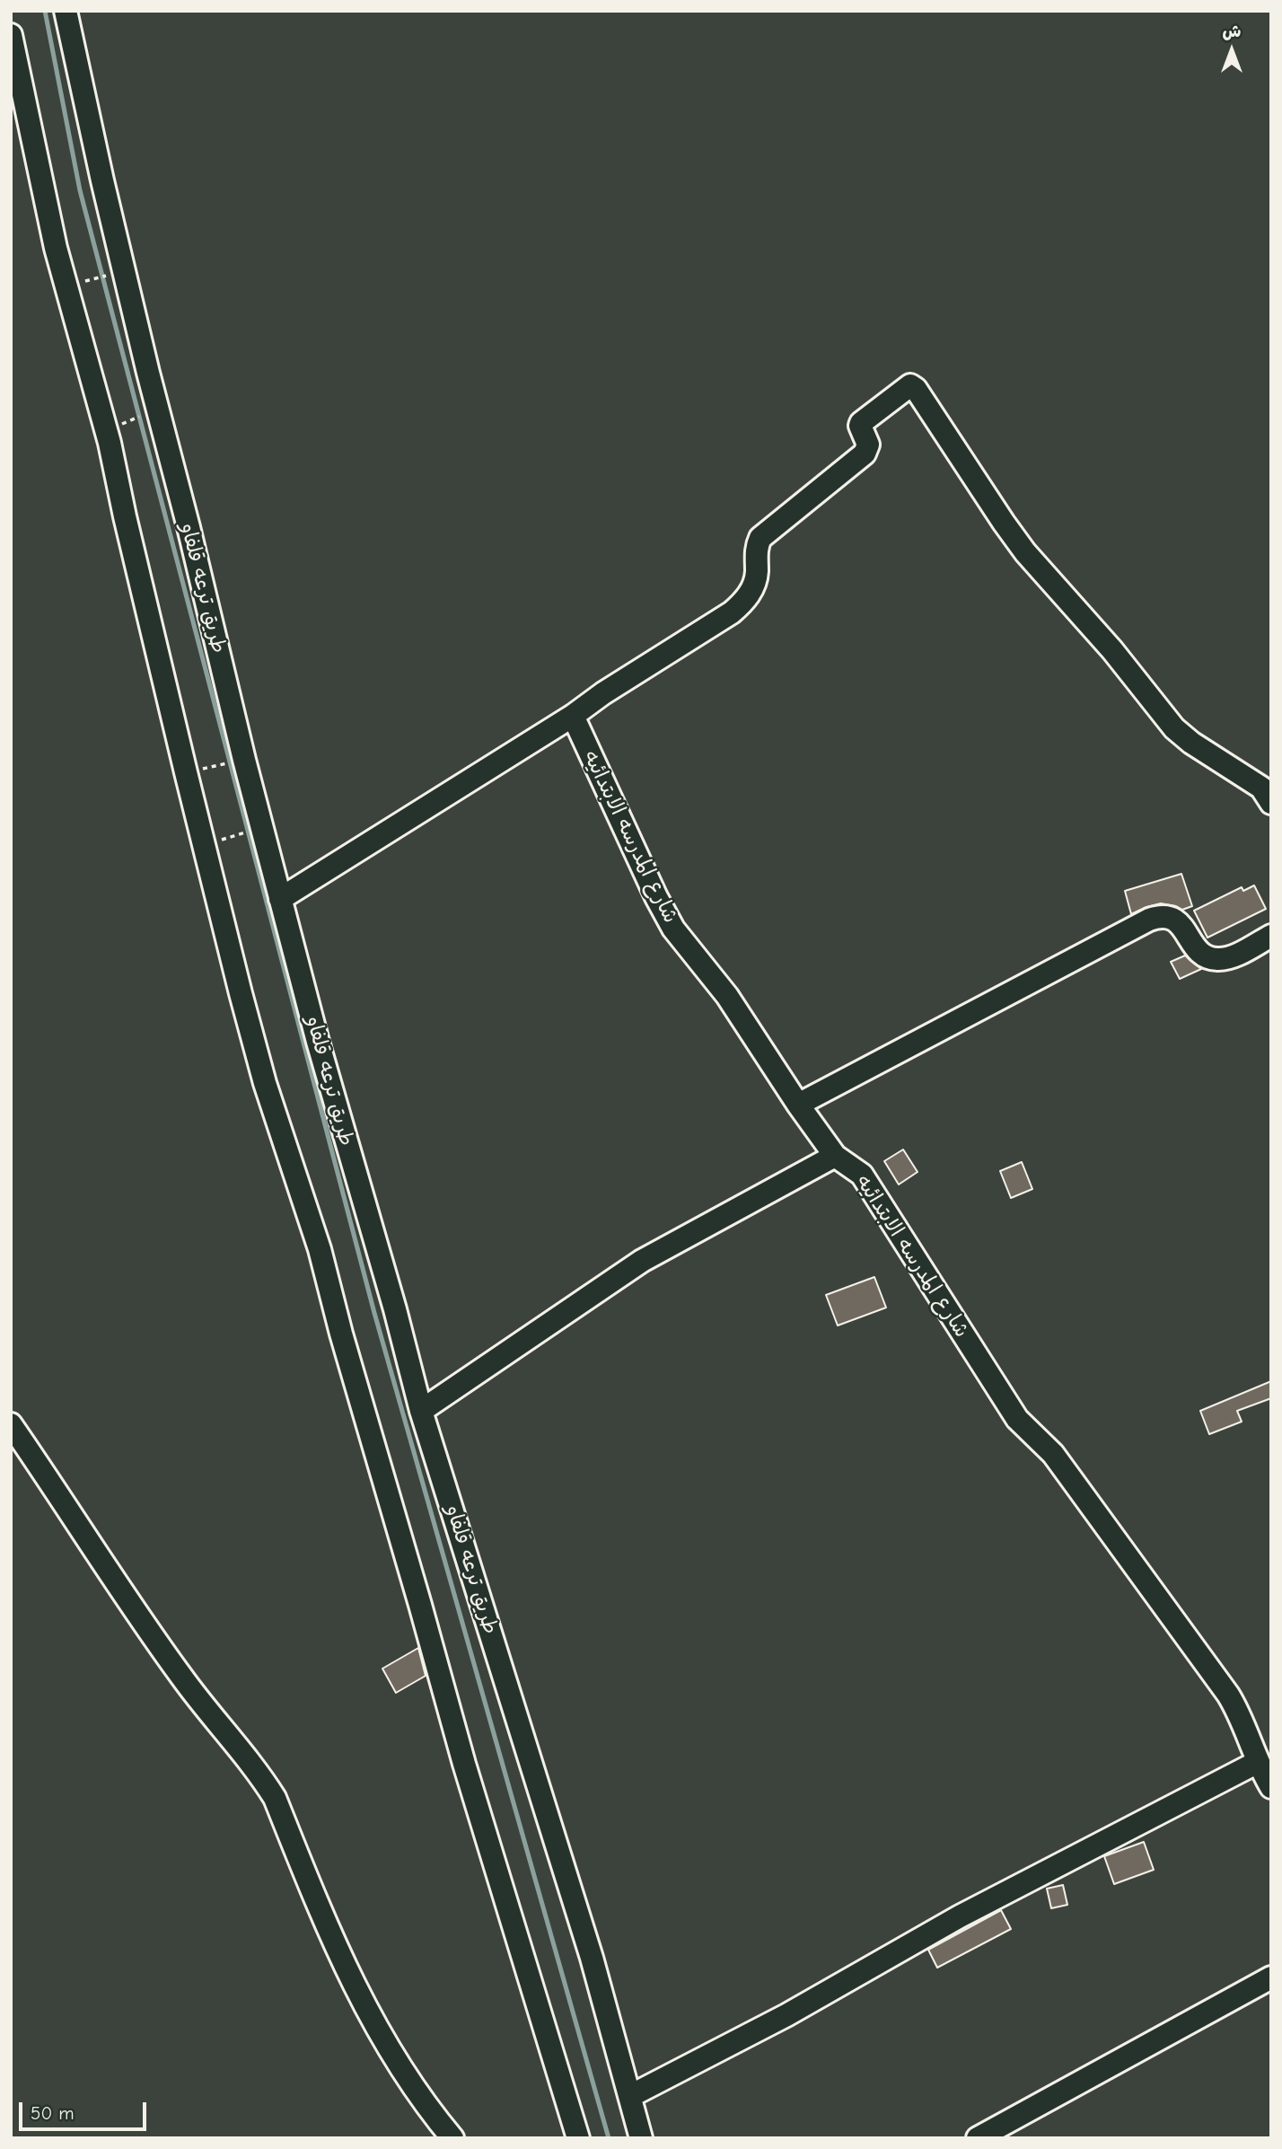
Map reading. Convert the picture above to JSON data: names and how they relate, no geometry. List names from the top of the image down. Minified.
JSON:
{"streets":{"street":["طريق ترعه قلفاو","شارع المدرسه الابتدائيه"]},"scale_bar":"50 m","north":"top"}
